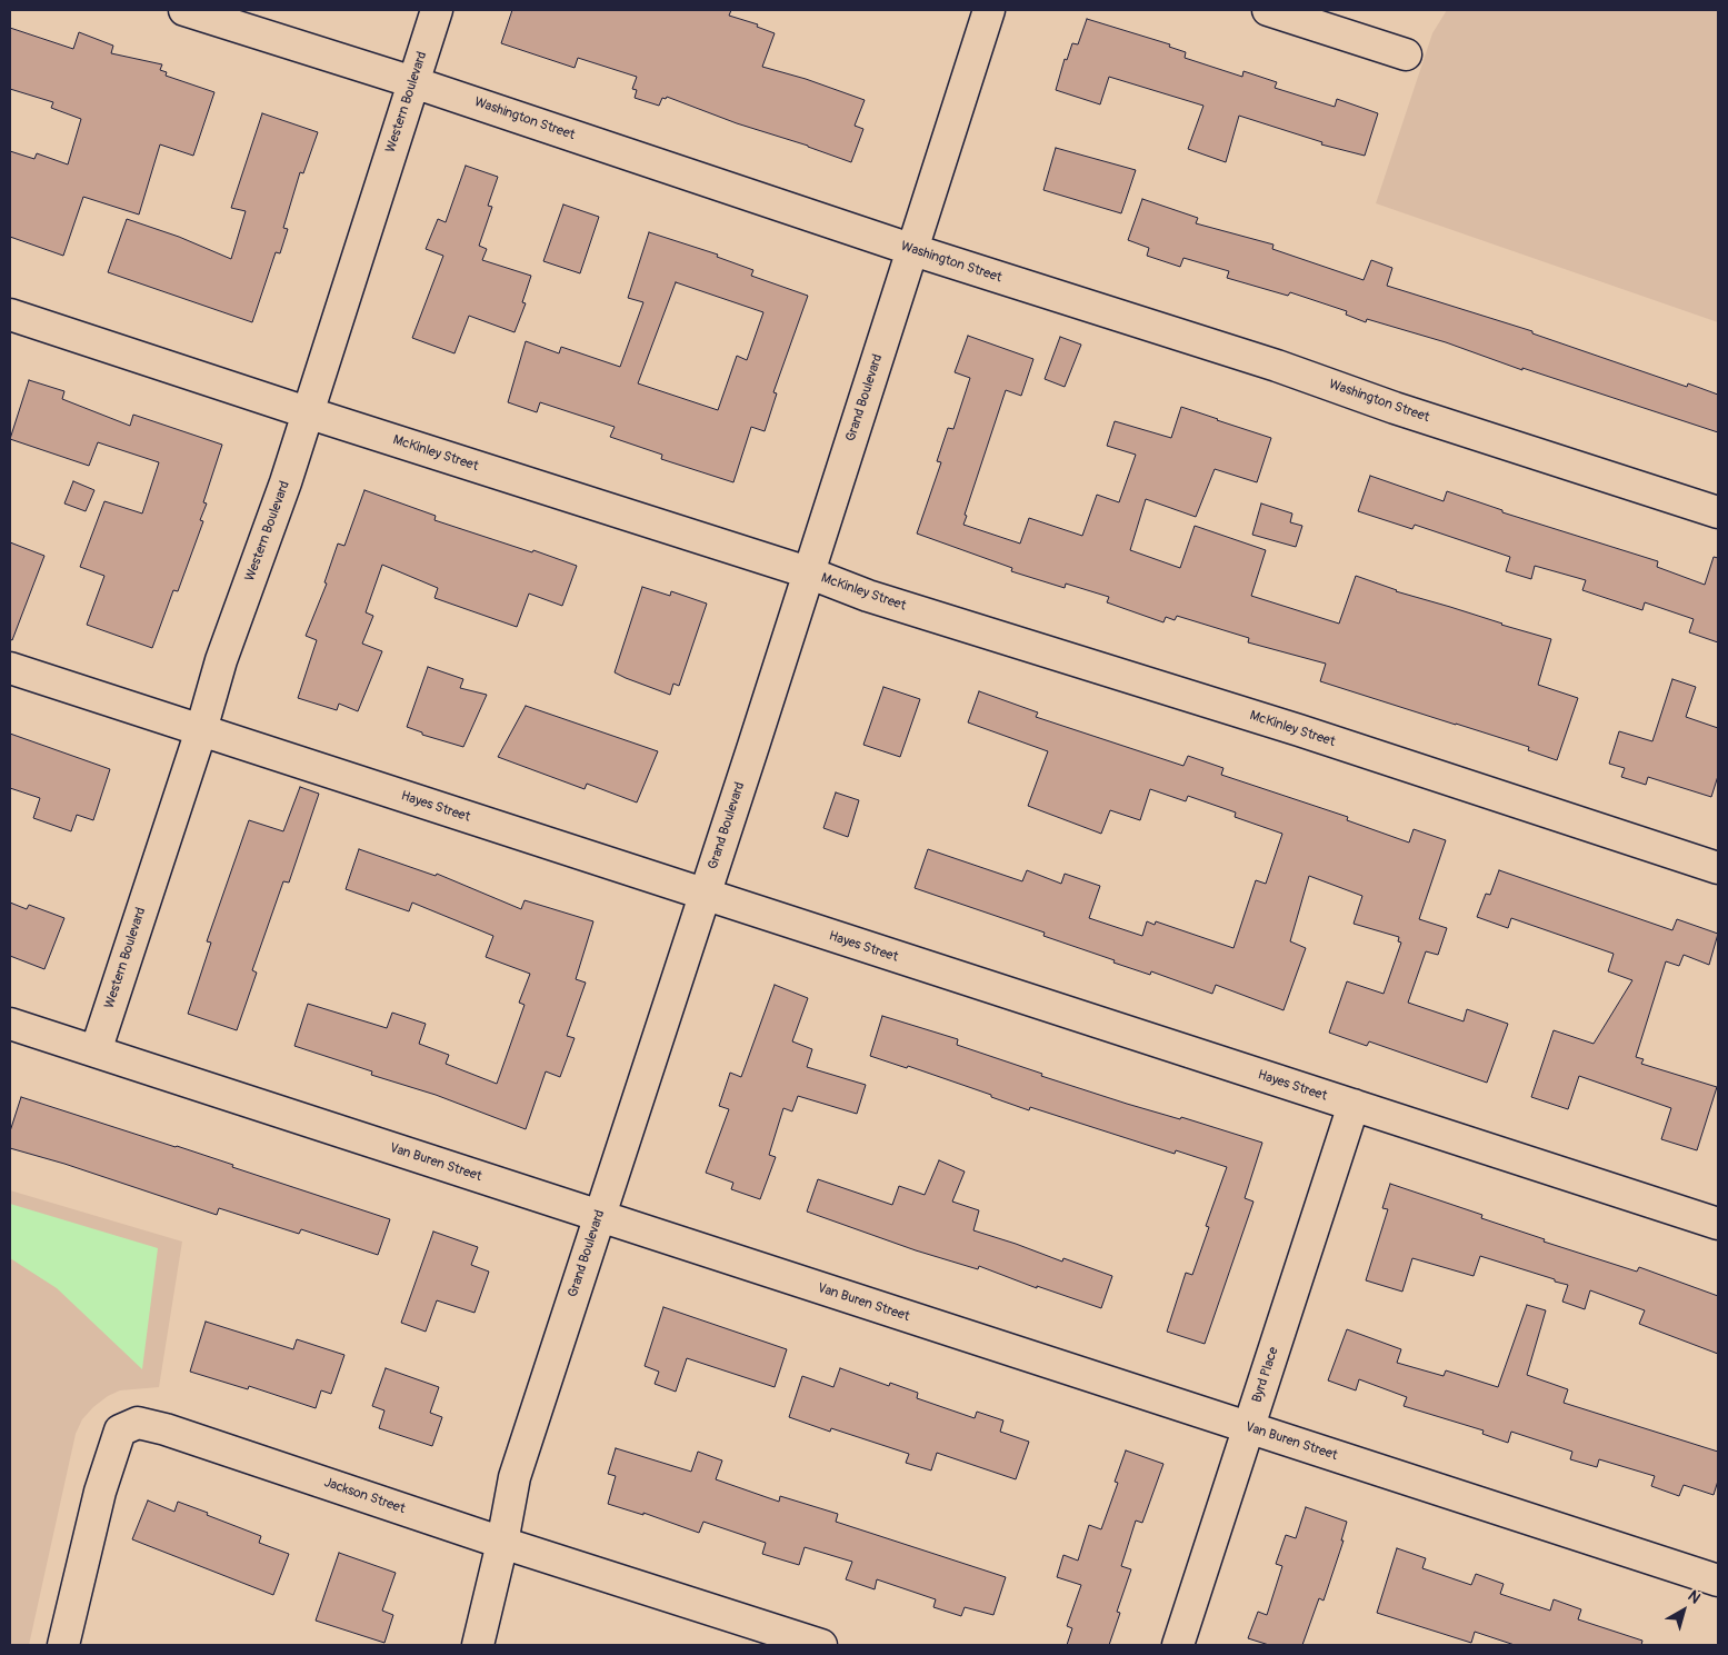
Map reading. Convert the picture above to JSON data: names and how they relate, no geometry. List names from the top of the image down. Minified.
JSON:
{"streets":{"street":["Western Boulevard","Washington Street","Grand Boulevard","McKinley Street","Hayes Street","Van Buren Street","Byrd Place","Jackson Street"]},"crossings":[["Western Boulevard","Washington Street"],["Western Boulevard","McKinley Street"],["Western Boulevard","Hayes Street"],["Western Boulevard","Van Buren Street"],["Washington Street","Grand Boulevard"],["Grand Boulevard","McKinley Street"],["Grand Boulevard","Hayes Street"],["Grand Boulevard","Van Buren Street"],["Grand Boulevard","Jackson Street"],["Hayes Street","Byrd Place"],["Van Buren Street","Byrd Place"]],"north":"top right"}
